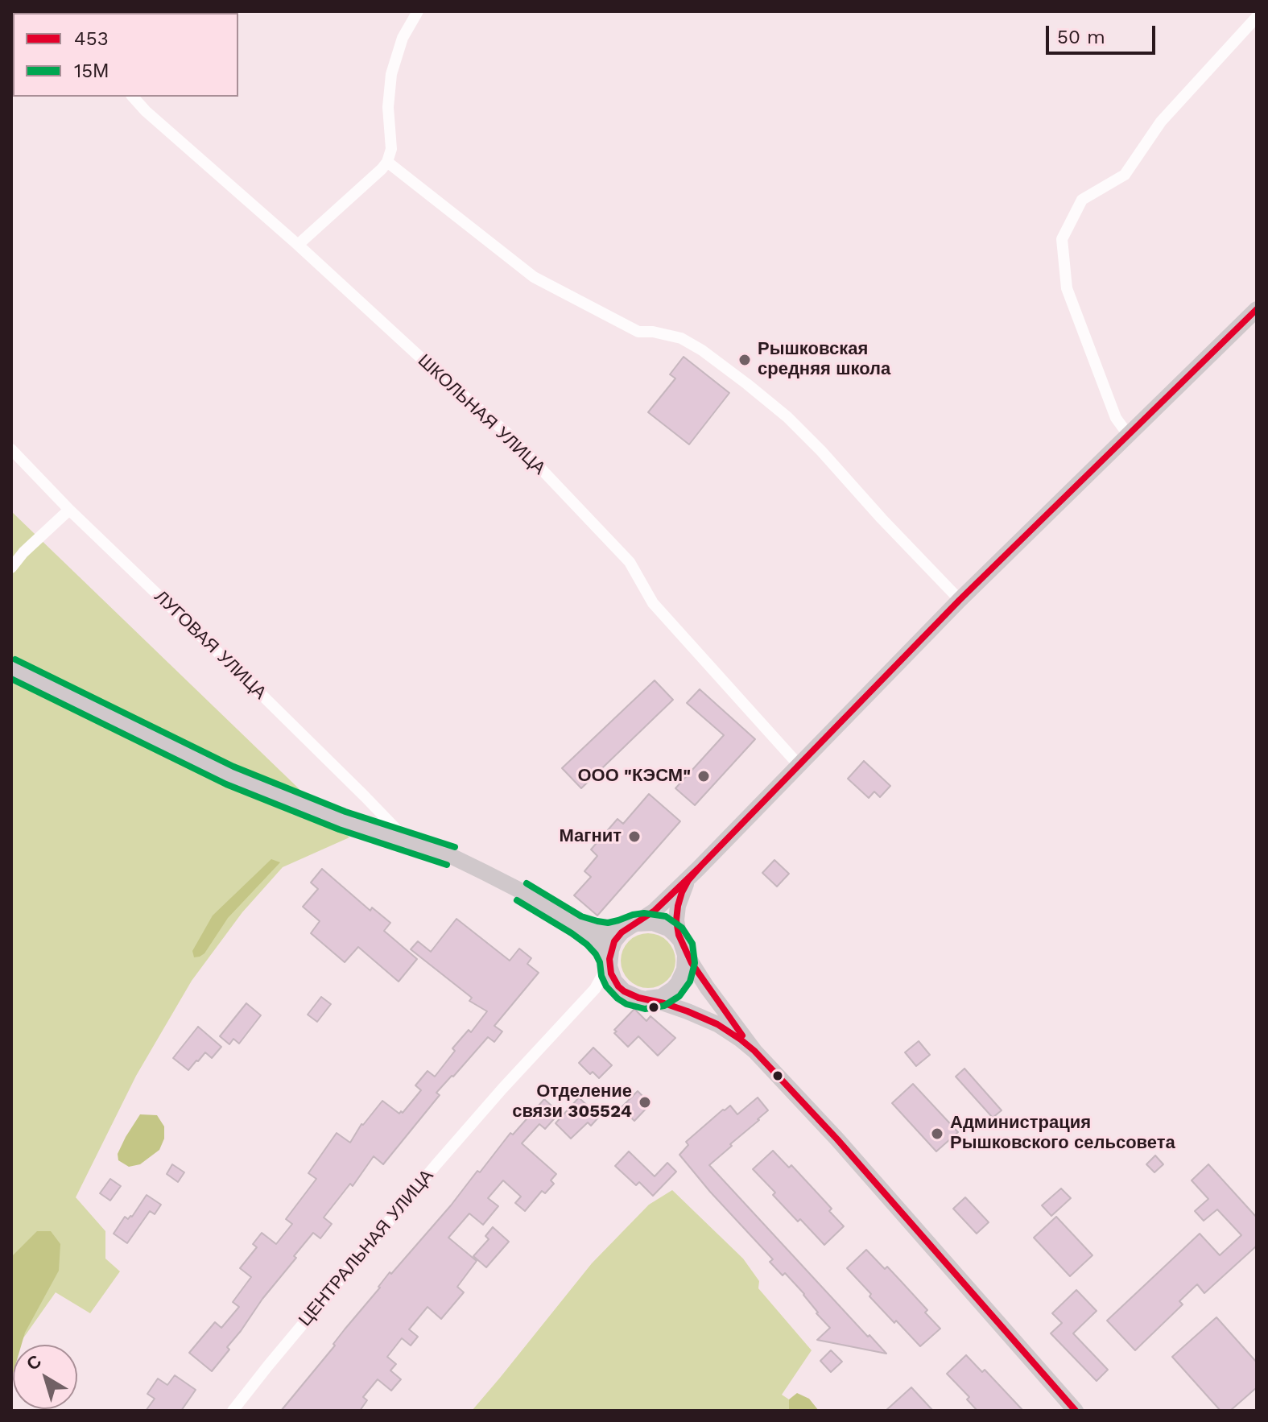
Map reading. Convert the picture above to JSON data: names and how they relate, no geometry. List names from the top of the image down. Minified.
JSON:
{"streets":{"street":["ШКОЛЬНАЯ УЛИЦА","ЛУГОВАЯ УЛИЦА","ЦЕНТРАЛЬНАЯ УЛИЦА"]},"places":["Рышковская средняя школа","ООО \"КЭСМ\"","Магнит","Отделение связи 305524","Администрация Рышковского сельсовета"],"lines":["transit line 453","transit line 15М"],"legend":["453","15М"],"scale_bar":"50 m","north":"top left"}
